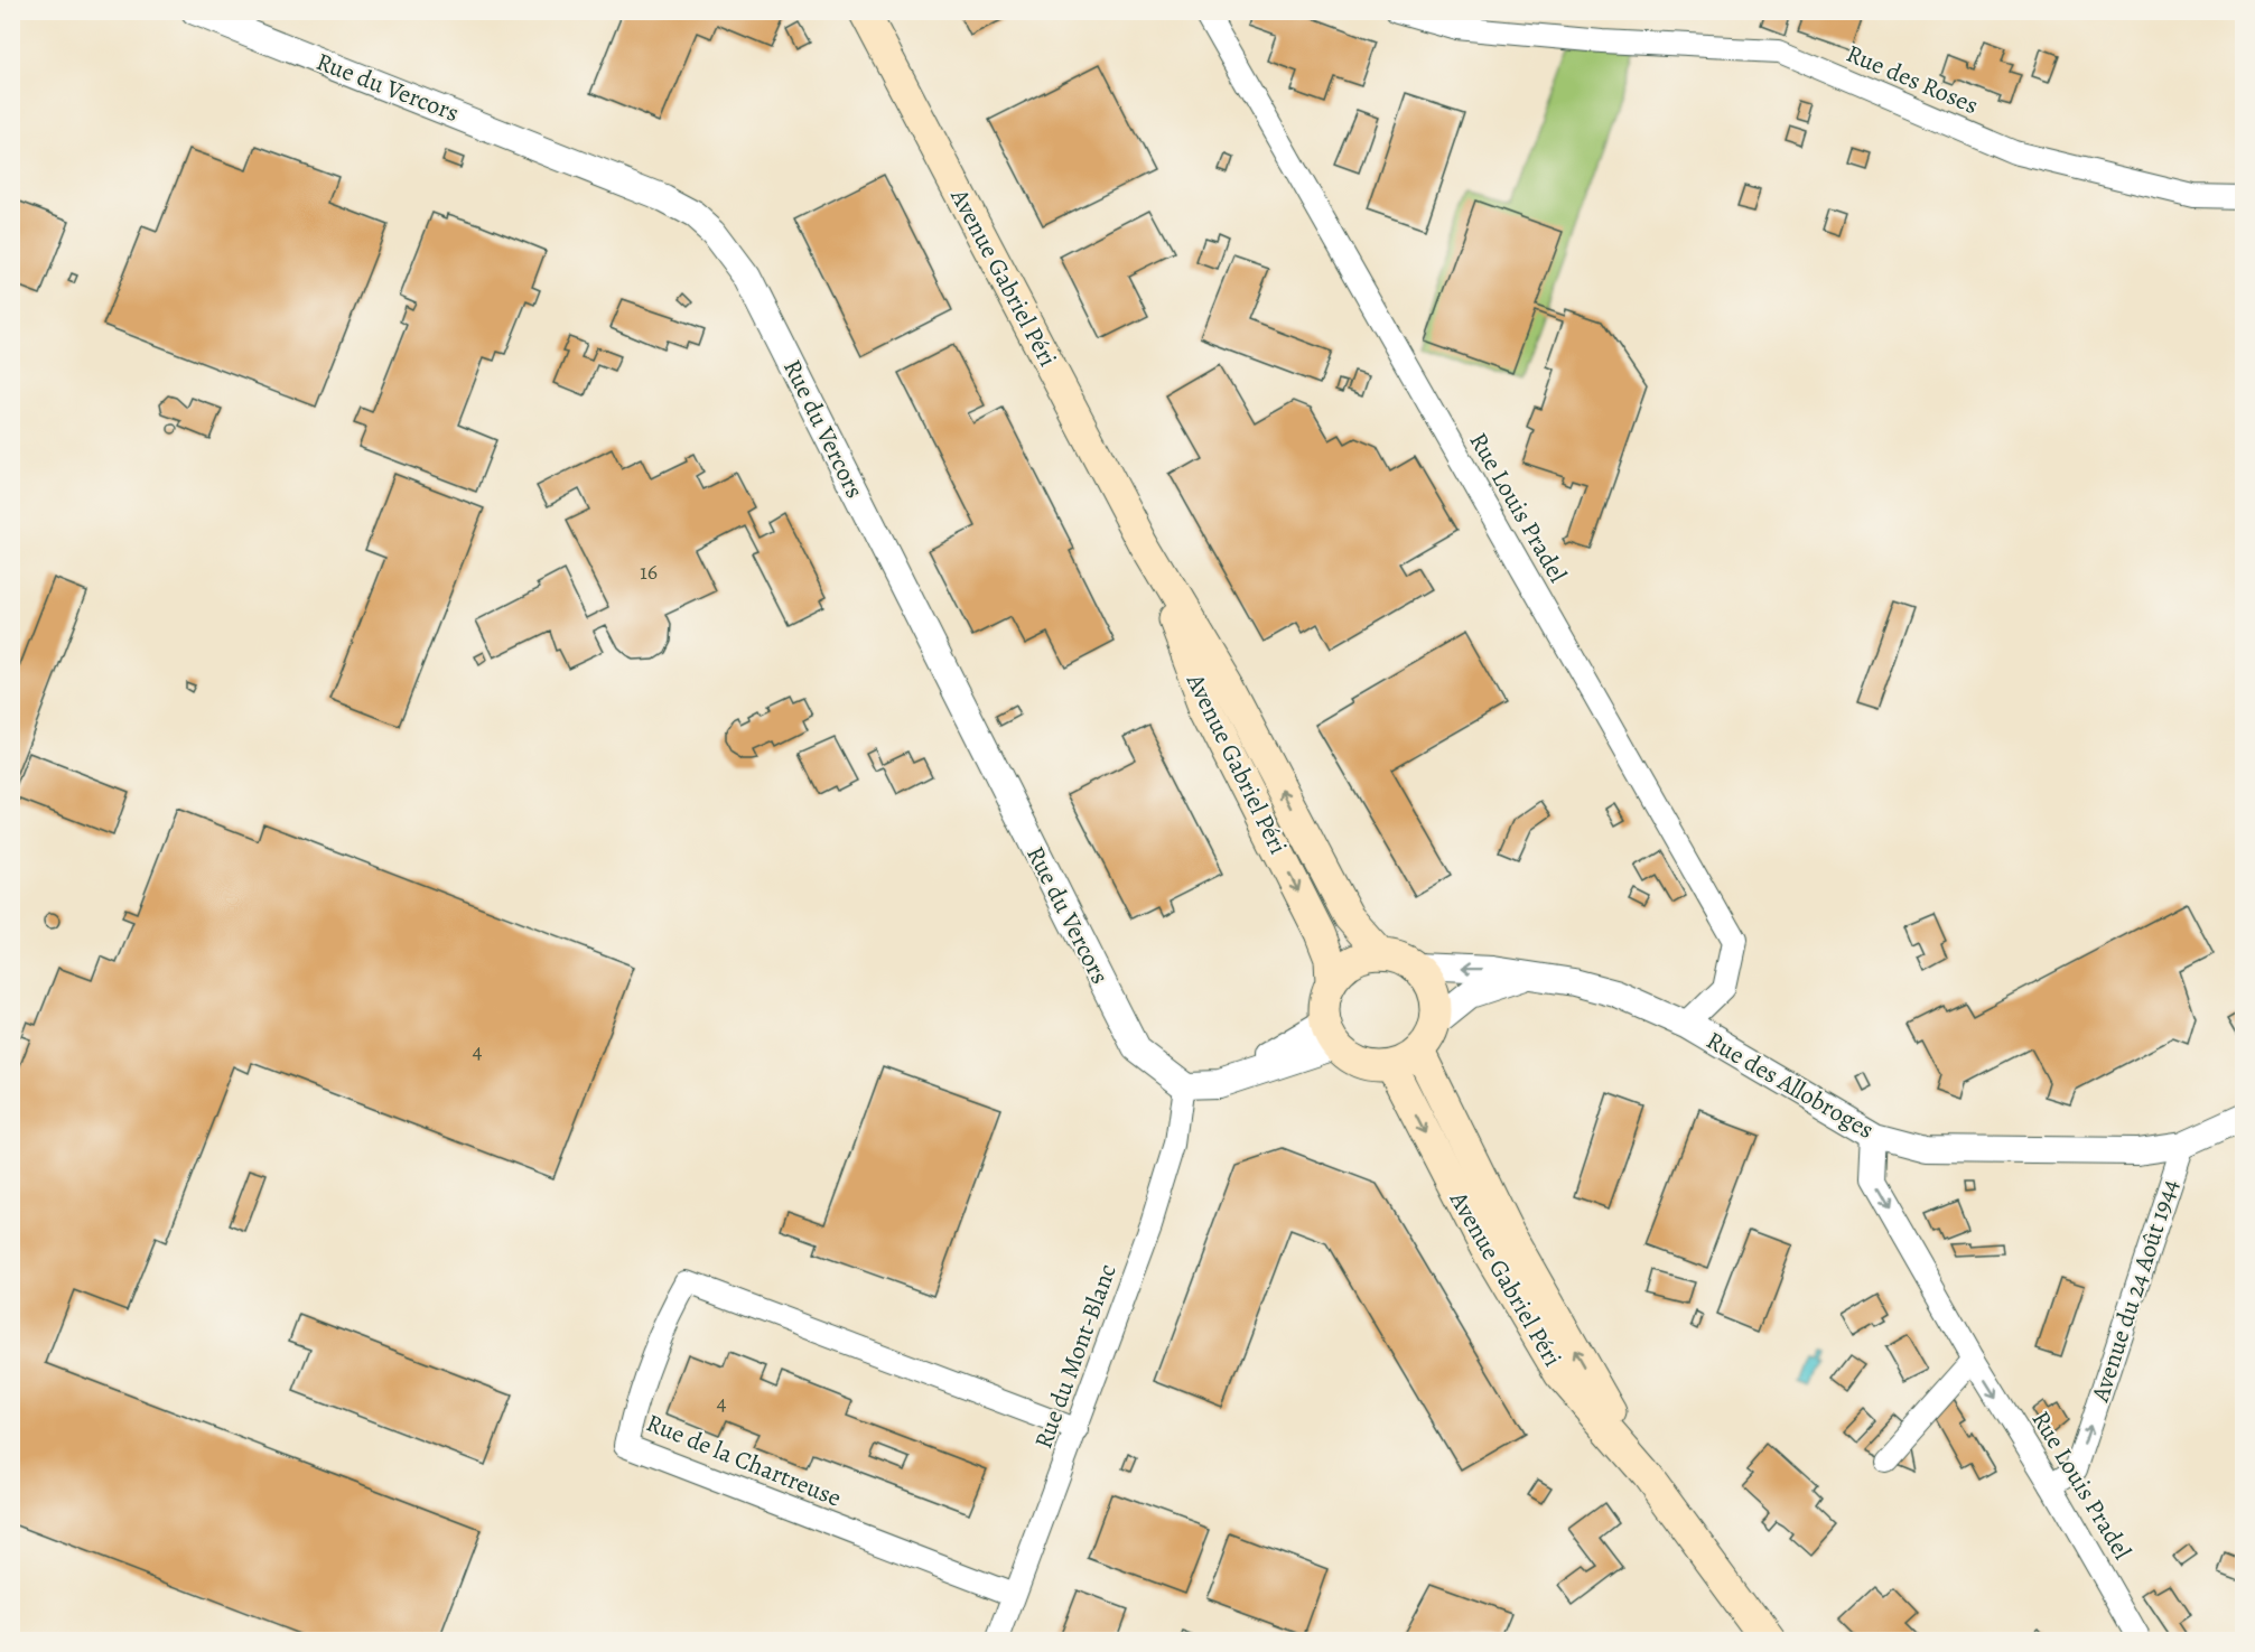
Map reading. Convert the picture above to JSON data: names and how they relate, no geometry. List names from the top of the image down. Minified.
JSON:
{"streets":{"main road":["Avenue Gabriel Péri"],"street":["Rue des Roses","Rue du Vercors","Rue Louis Pradel","Rue des Allobroges","Avenue du 24 Août 1944","Rue du Mont-Blanc","Rue de la Chartreuse"]},"crossings":[["Rue du Vercors","Rue du Mont-Blanc"],["Avenue Gabriel Péri","Rue des Allobroges"],["Rue Louis Pradel","Rue des Allobroges"],["Rue Louis Pradel","Avenue du 24 Août 1944"],["Rue des Allobroges","Avenue du 24 Août 1944"],["Rue du Mont-Blanc","Rue de la Chartreuse"]],"one_way":["Avenue du 24 Août 1944"],"house_numbers":["16","4","4"]}
